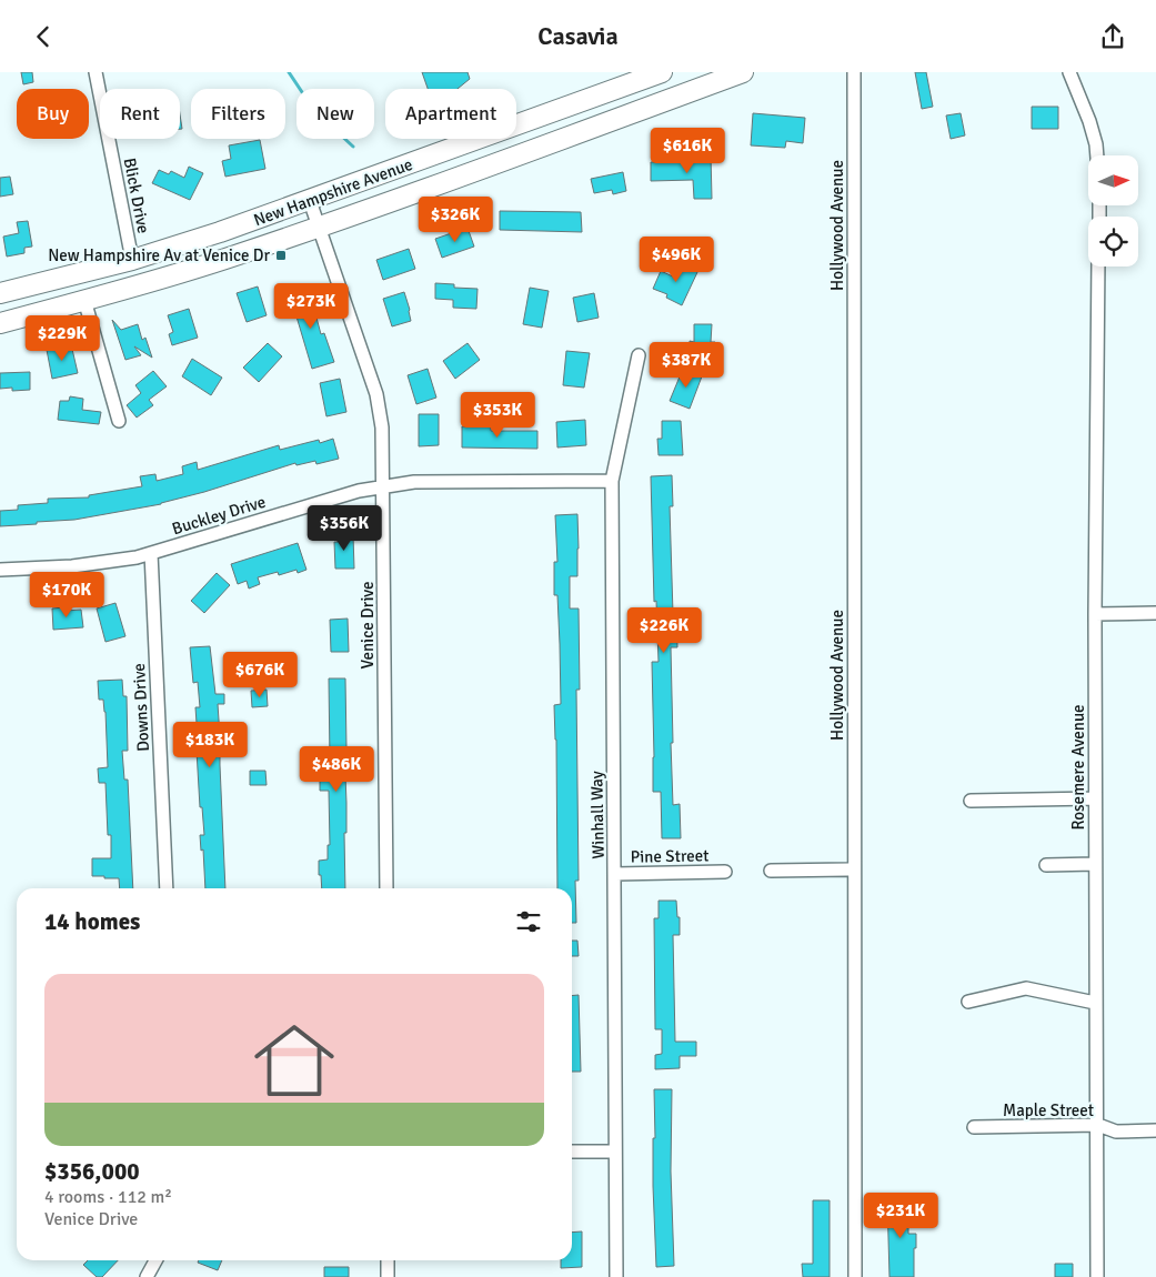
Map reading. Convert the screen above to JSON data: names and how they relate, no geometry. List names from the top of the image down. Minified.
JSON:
{"streets":{"main road":["New Hampshire Avenue"],"street":["Blick Drive","Hollywood Avenue","Buckley Drive","Venice Drive","Downs Drive","Rosemere Avenue","Winhall Way","Pine Street","Maple Street"]},"crossings":[["New Hampshire Avenue","Blick Drive"],["New Hampshire Avenue","Venice Drive"],["Buckley Drive","Venice Drive"],["Buckley Drive","Downs Drive"],["Buckley Drive","Winhall Way"],["Rosemere Avenue","Maple Street"],["Winhall Way","Pine Street"]],"places":{"transit":["New Hampshire Av at Venice Dr"]},"north":"right","page":{"header":"Casavia","chip":["Buy","Rent","Filters","New","Apartment"],"price":["$616K","$326K","$496K","$273K","$229K","$387K","$353K","$356K","$170K","$226K","$676K","$183K","$486K","$231K"],"heading":"14 homes","list":[{"name":"$356,000","note":"4 rooms · 112 m² · Venice Drive"}]}}
